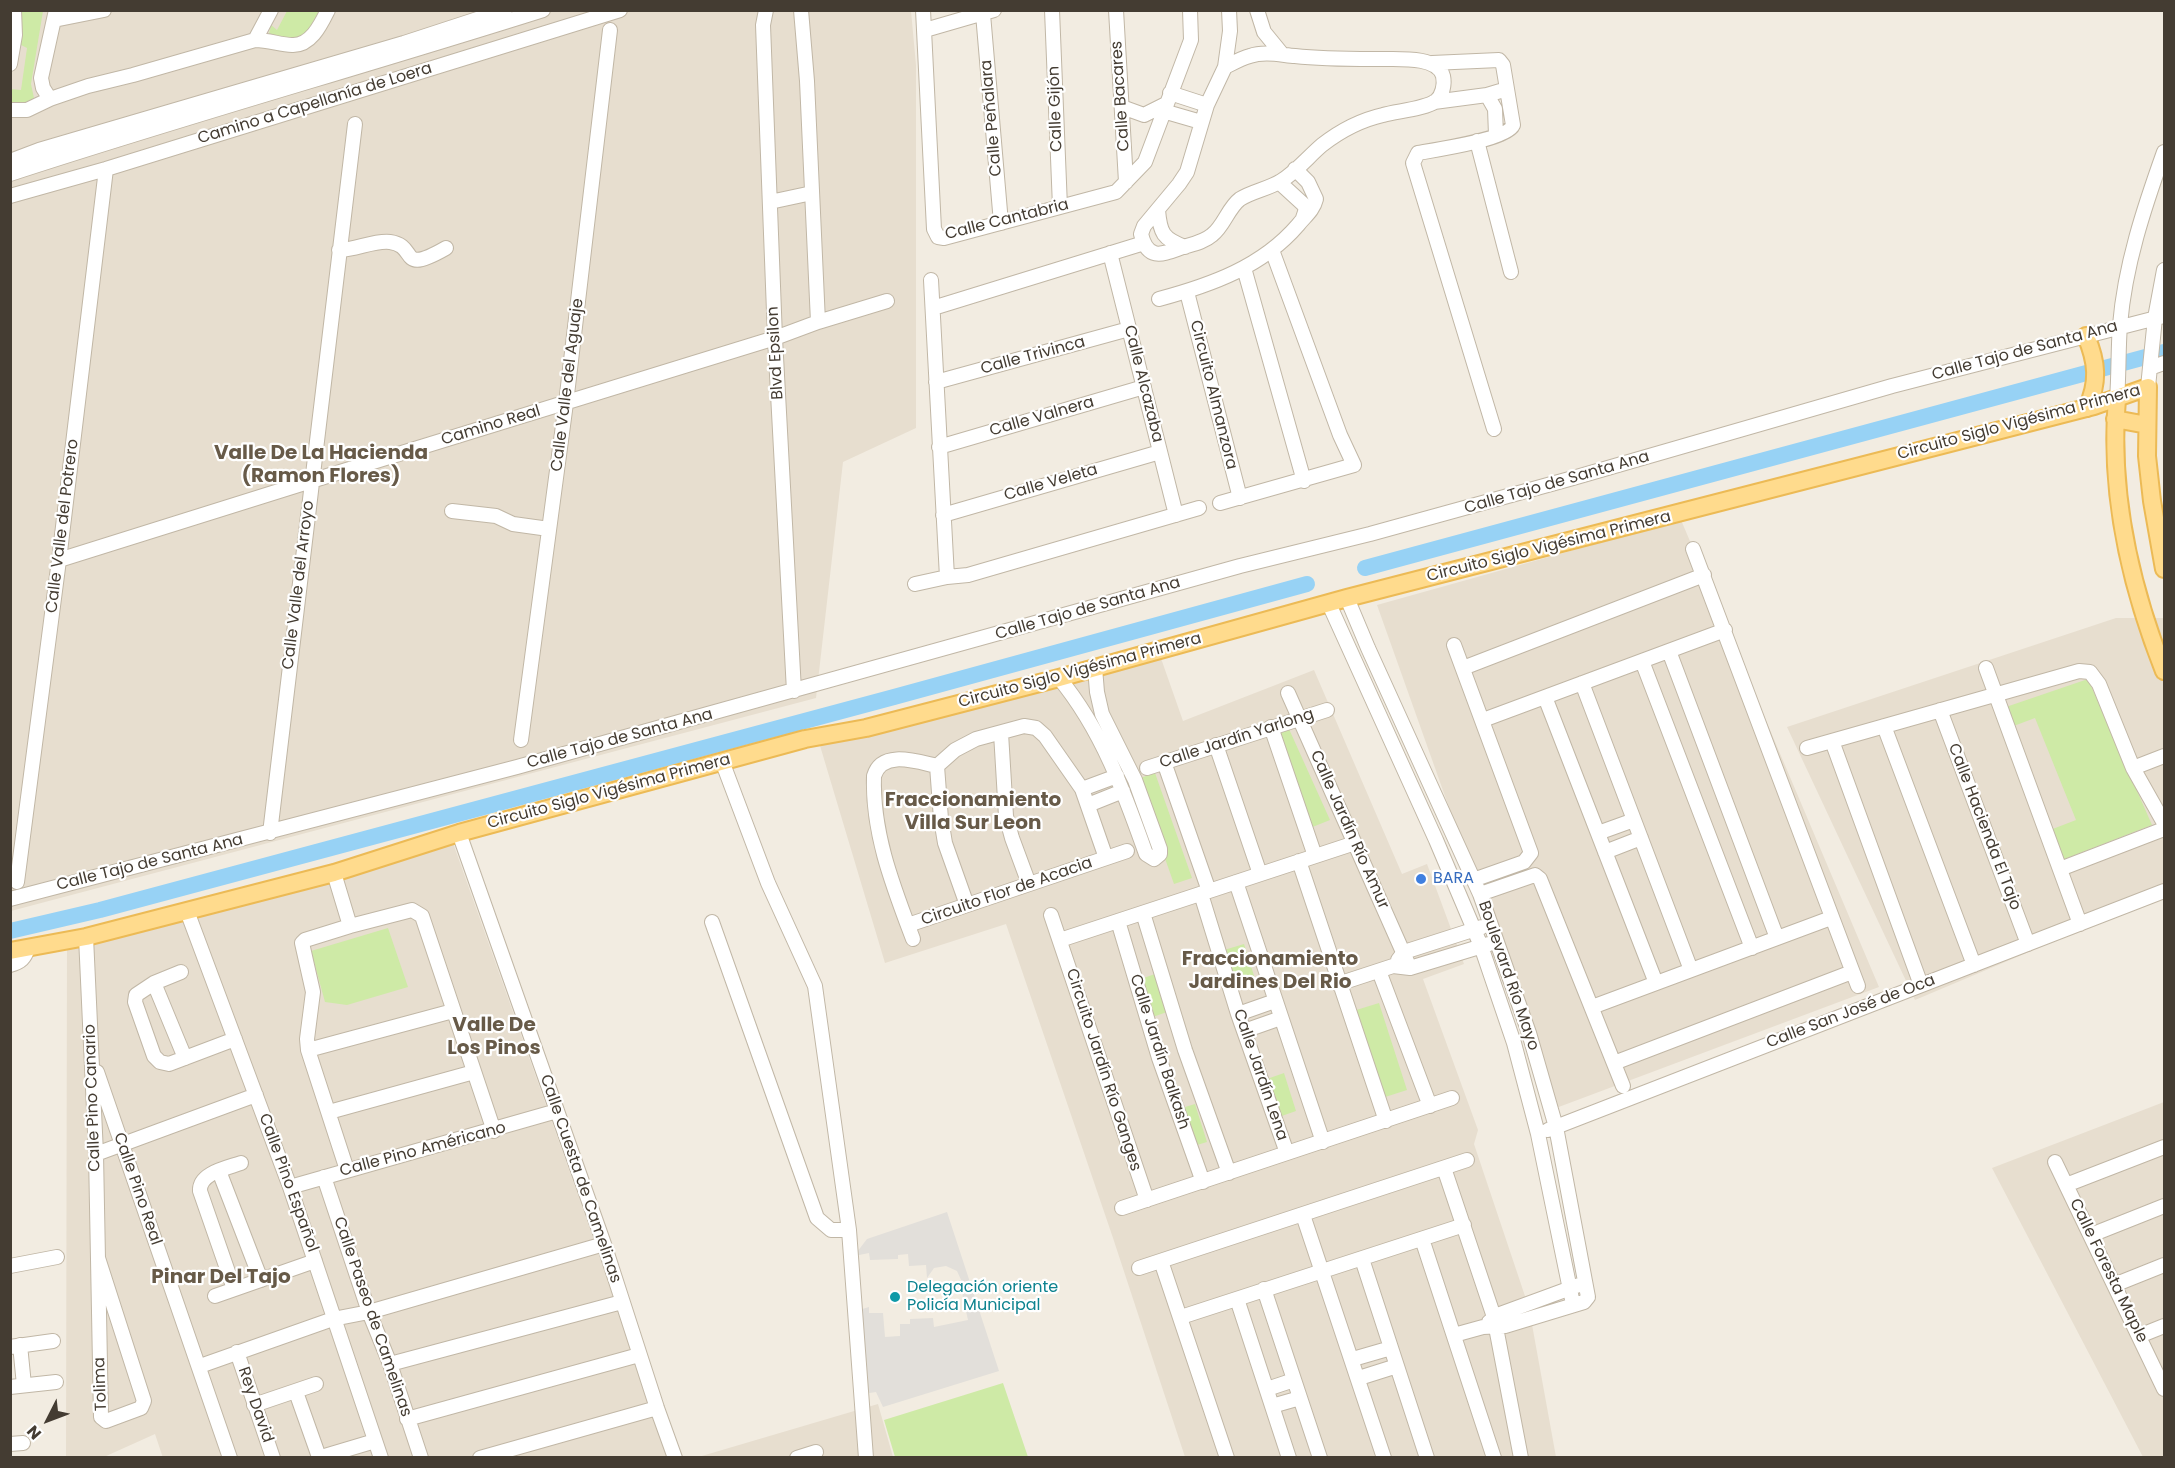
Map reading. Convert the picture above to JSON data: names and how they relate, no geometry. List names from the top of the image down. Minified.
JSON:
{"streets":{"main road":["Circuito Siglo Vigésima Primera"],"street":["Calle Bacares","Camino a Capellanía de Loera","Calle Gijón","Calle Peñalara","Calle Cantabria","Calle Tajo de Santa Ana","Blvd Epsilon","Calle Trivinca","Calle Alcazaba","Calle Valle del Aguaje","Circuito Almanzora","Calle Valnera","Camino Real","Calle Veleta","Calle Valle del Potrero","Calle Valle del Arroyo","Calle Jardín Yarlong","Calle Hacienda El Tajo","Calle Jardín Río Amur","Circuito Flor de Acacia","Boulevard Río Mayo","Calle San José de Oca","Calle Jardín Balkash","Circuito Jardín Río Ganges","Calle Jardín Lena","Calle Pino Canario","Calle Pino Américano","Calle Cuesta de Camelinas","Calle Pino Español","Calle Pino Real","Calle Foresta Maple","Calle Paseo de Camelinas","Tolima","Rey David"]},"crossings":[["Calle Bacares","Calle Cantabria"],["Camino a Capellanía de Loera","Calle Valle del Potrero"],["Calle Gijón","Calle Cantabria"],["Calle Peñalara","Calle Cantabria"],["Calle Tajo de Santa Ana","Blvd Epsilon"],["Calle Tajo de Santa Ana","Calle Valle del Arroyo"],["Blvd Epsilon","Camino Real"],["Calle Trivinca","Calle Alcazaba"],["Calle Alcazaba","Calle Valnera"],["Calle Alcazaba","Calle Veleta"],["Calle Valle del Aguaje","Camino Real"],["Circuito Siglo Vigésima Primera","Boulevard Río Mayo"],["Circuito Siglo Vigésima Primera","Calle Pino Canario"],["Circuito Siglo Vigésima Primera","Calle Cuesta de Camelinas"],["Circuito Siglo Vigésima Primera","Calle Pino Español"],["Camino Real","Calle Valle del Potrero"],["Camino Real","Calle Valle del Arroyo"],["Calle Jardín Yarlong","Calle Jardín Río Amur"],["Calle Jardín Yarlong","Calle Jardín Lena"],["Calle Hacienda El Tajo","Calle San José de Oca"],["Boulevard Río Mayo","Calle San José de Oca"],["Calle Pino Canario","Calle Pino Real"],["Calle Pino Canario","Tolima"],["Calle Pino Américano","Calle Cuesta de Camelinas"],["Calle Pino Américano","Calle Pino Español"],["Calle Pino Américano","Calle Paseo de Camelinas"]],"districts":["Valle De La Hacienda (Ramon Flores)","Fraccionamiento Villa Sur Leon","Fraccionamiento Jardines Del Rio","Valle De Los Pinos","Pinar Del Tajo"],"places":["BARA","Delegación oriente Policía Municipal"],"north":"bottom left"}
